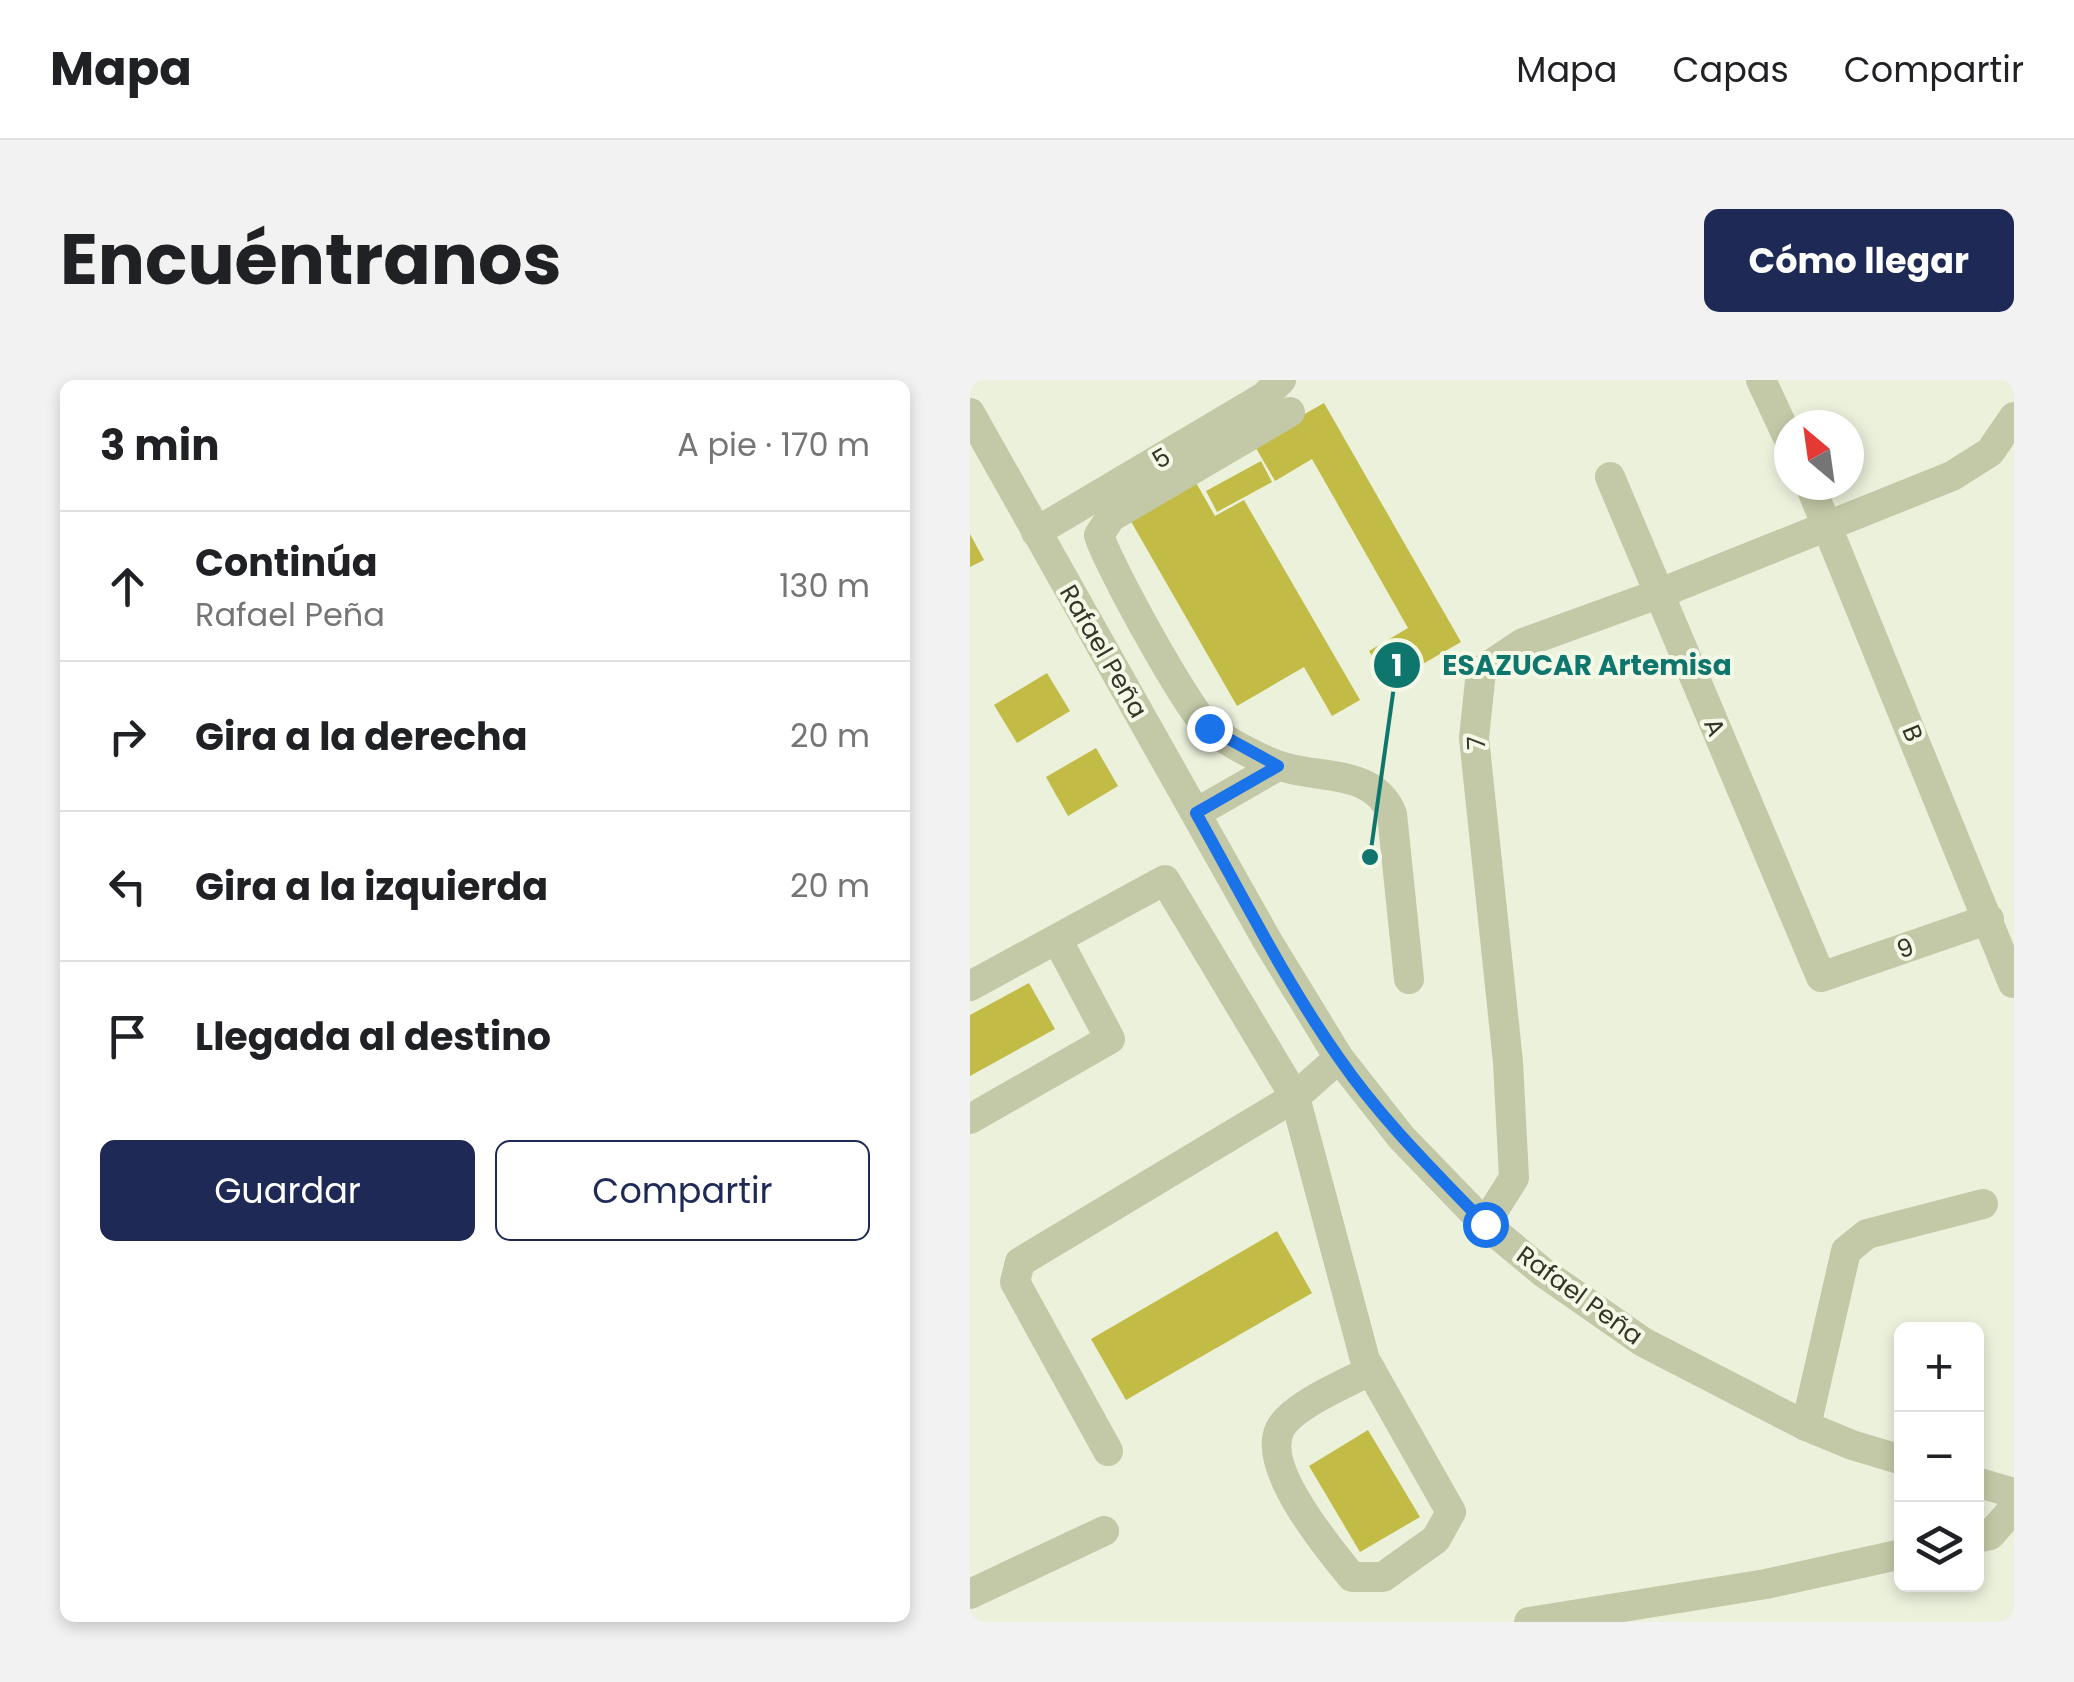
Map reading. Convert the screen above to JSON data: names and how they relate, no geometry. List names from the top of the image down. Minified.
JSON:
{"streets":{"street":["5","Rafael Peña","A","B","7","9"]},"crossings":[["5","Rafael Peña"],["Rafael Peña","7"],["A","7"],["A","9"],["B","7"],["B","9"]],"places":["ESAZUCAR Artemisa"],"north":"top left","page":{"header":"Mapa","nav":["Mapa","Capas","Compartir"],"title":"Encuéntranos","buttons":["Cómo llegar",["Guardar","Compartir"]],"heading":["3 min","A pie · 170 m"],"list":[["Continúa","Rafael Peña","130 m"],["Gira a la derecha","20 m"],["Gira a la izquierda","20 m"],"Llegada al destino"],"map_buttons":["+","−"]}}
